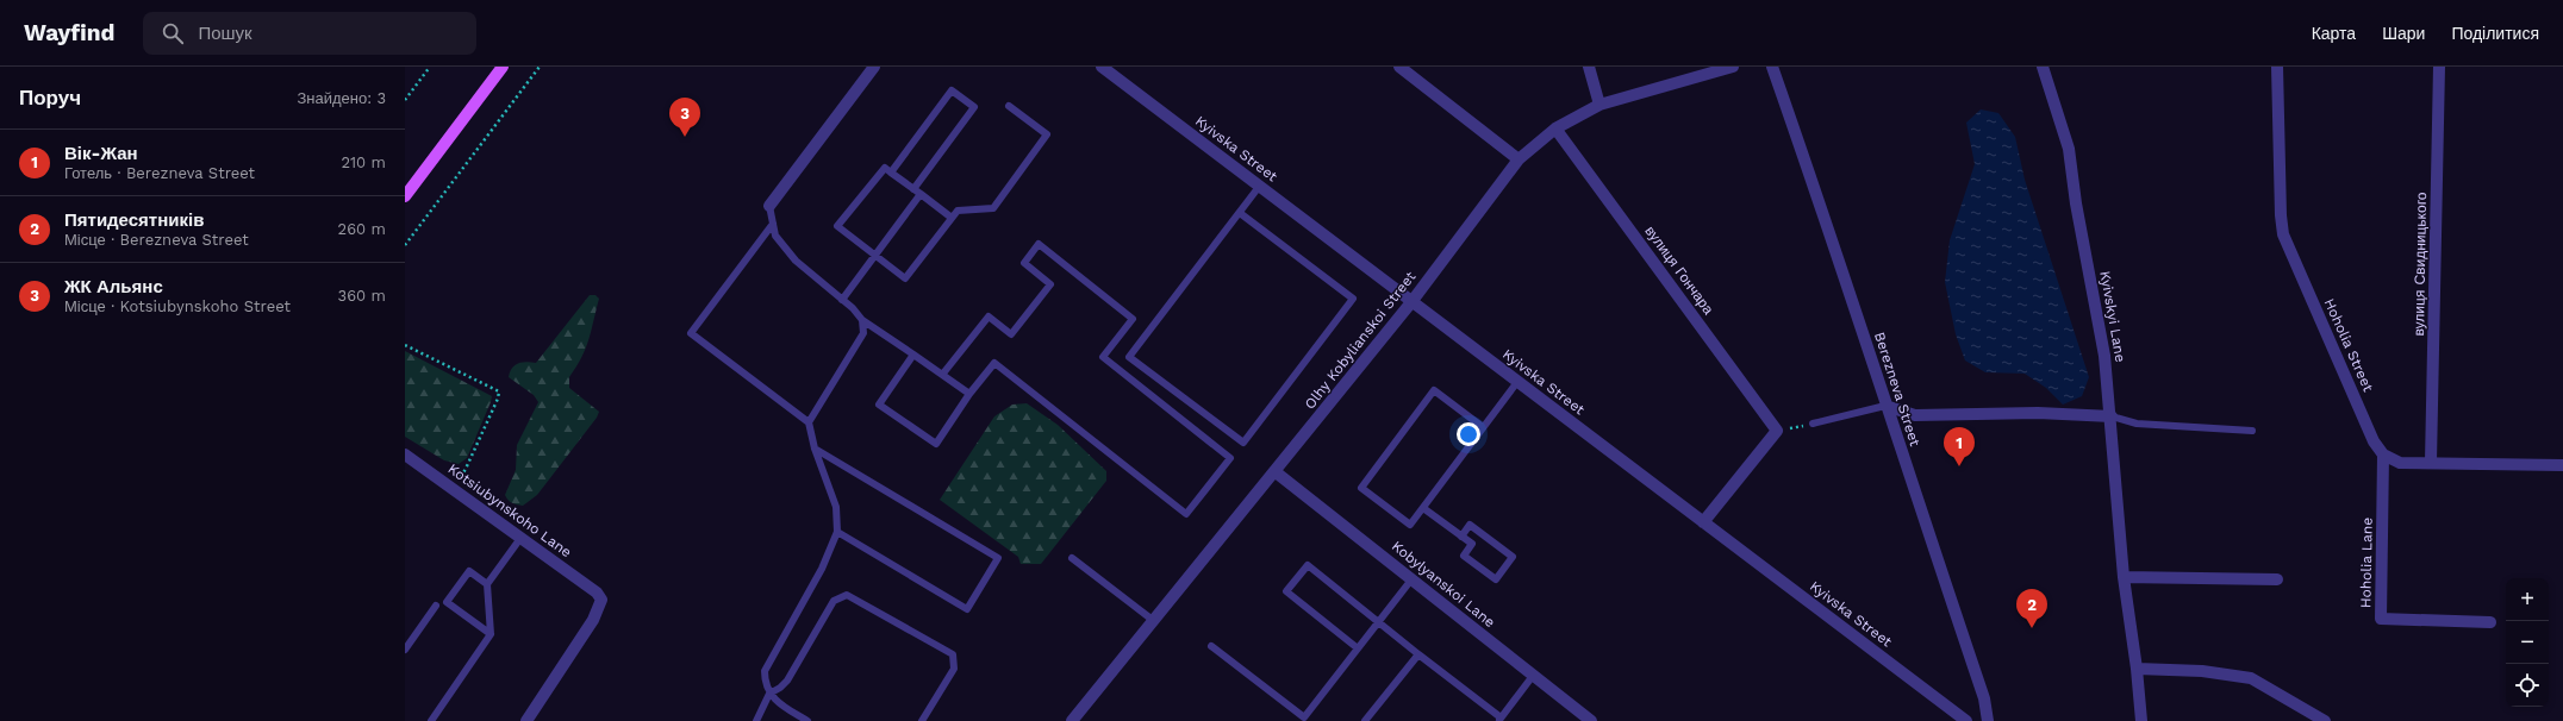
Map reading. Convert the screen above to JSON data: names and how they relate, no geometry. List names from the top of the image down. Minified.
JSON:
{"streets":{"street":["Kyivska Street","вулиця Свидницького","вулиця Гончара","Kyivskyi Lane","Olhy Kobylianskoi Street","Hoholia Street","Berezneva Street","Kotsiubynskoho Lane","Hoholia Lane","Kobylyanskoi Lane"]},"crossings":[["Kyivska Street","Olhy Kobylianskoi Street"],["вулиця Гончара","Olhy Kobylianskoi Street"],["Olhy Kobylianskoi Street","Kobylyanskoi Lane"],["Hoholia Street","Hoholia Lane"]],"page":{"header":"Wayfind","search":"Пошук","nav":["Карта","Шари","Поділитися"],"heading":["Поруч","Знайдено: 3"],"pins":["3","1","2"],"list":[{"mark":"1","name":"Вік-Жан","note":"Готель · Berezneva Street","value":"210 m"},{"mark":"2","name":"Пятидесятників","note":"Місце · Berezneva Street","value":"260 m"},{"mark":"3","name":"ЖК Альянс","note":"Місце · Kotsiubynskoho Street","value":"360 m"}],"map_buttons":["+","−"]}}
